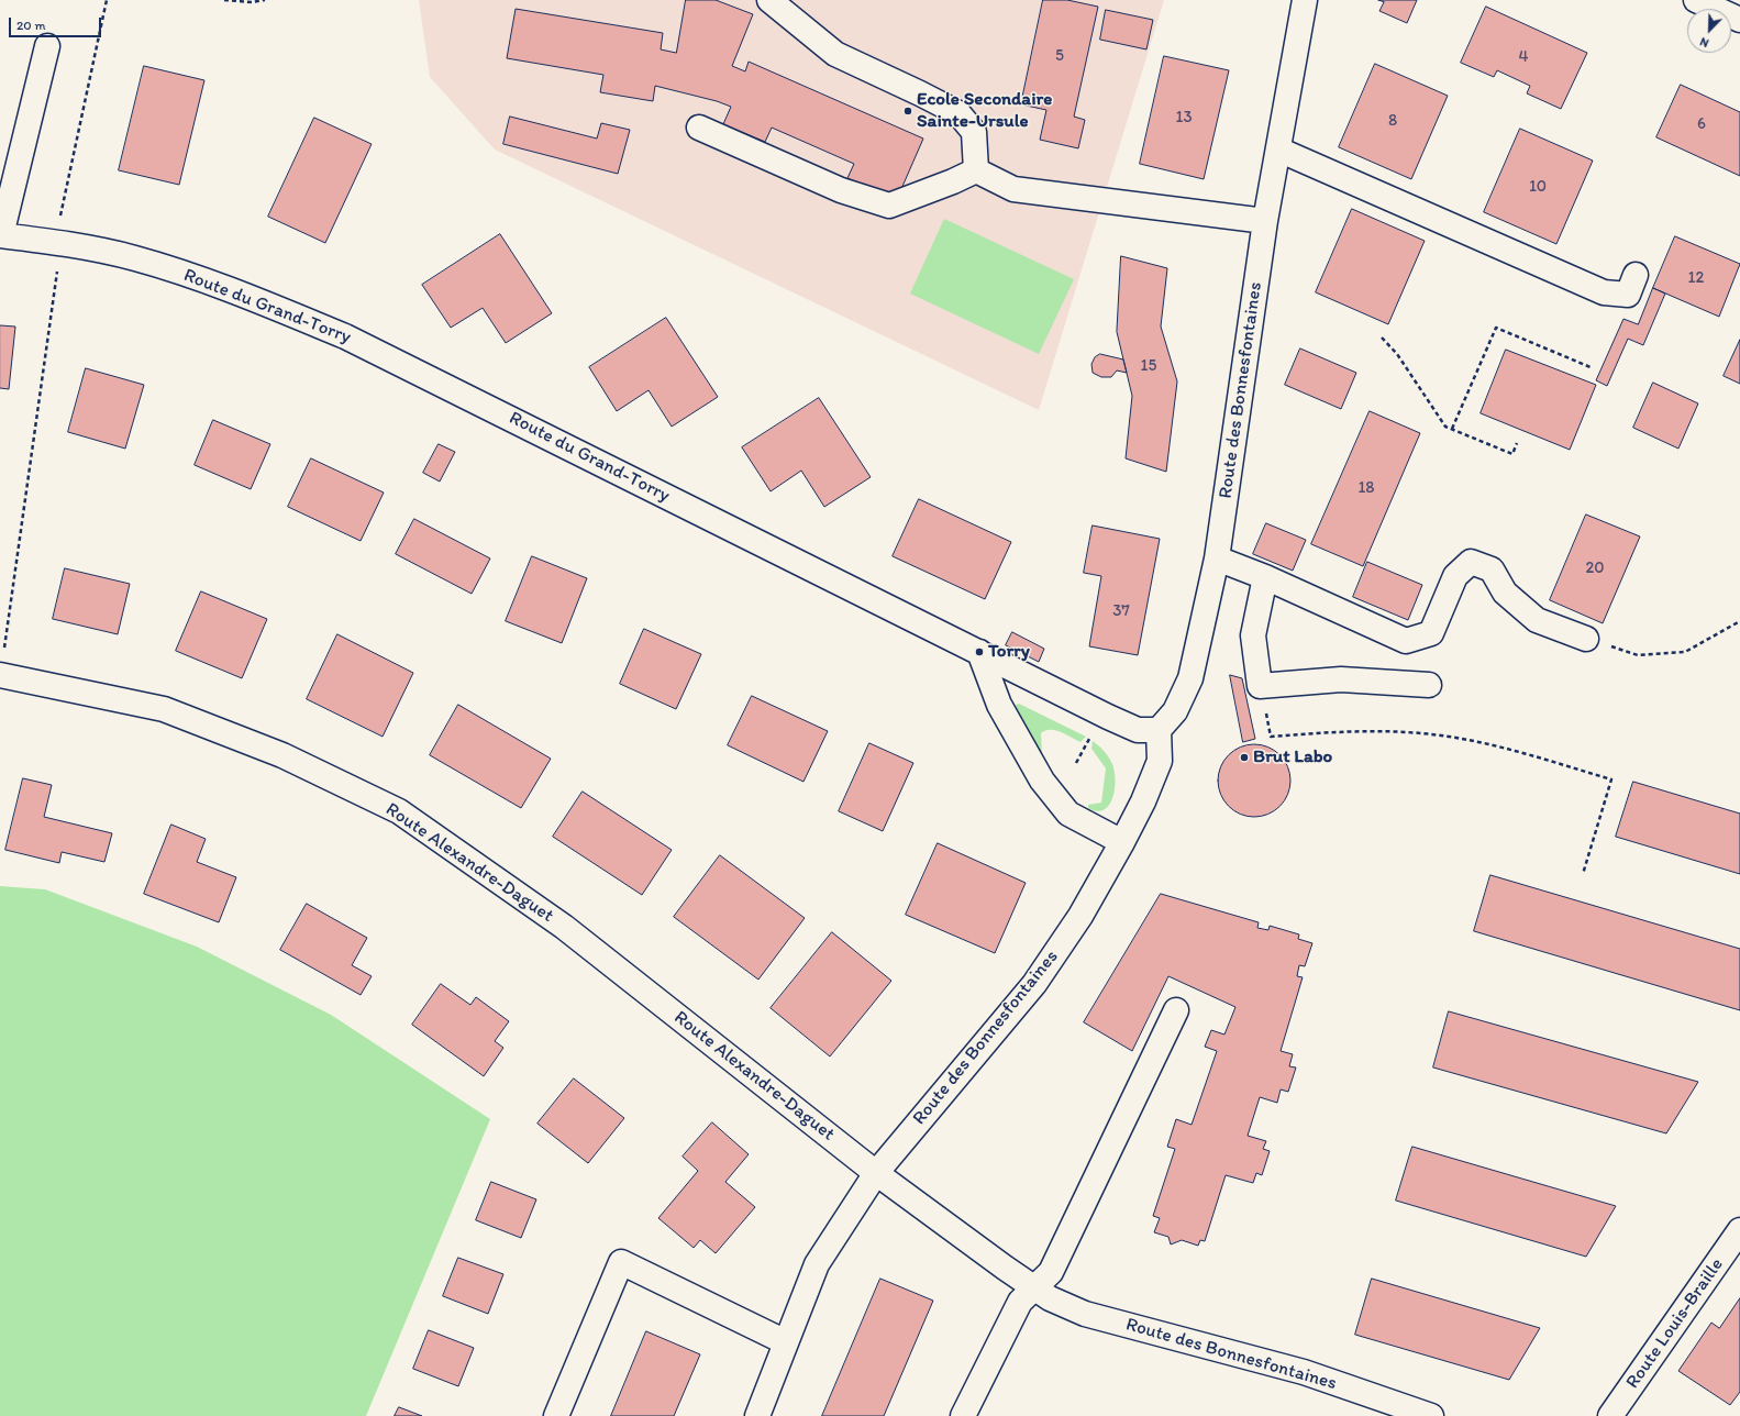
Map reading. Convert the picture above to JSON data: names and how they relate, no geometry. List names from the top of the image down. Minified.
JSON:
{"streets":{"street":["Route du Grand-Torry","Route des Bonnesfontaines","Route Alexandre-Daguet","Route Louis-Braille"]},"crossings":[["Route du Grand-Torry","Route des Bonnesfontaines"],["Route des Bonnesfontaines","Route Alexandre-Daguet"]],"places":["Ecole Secondaire Sainte-Ursule","Torry","Brut Labo"],"house_numbers":["5","4","13","8","6","10","12","15","18","20","37"],"scale_bar":"20 m","north":"bottom left"}
